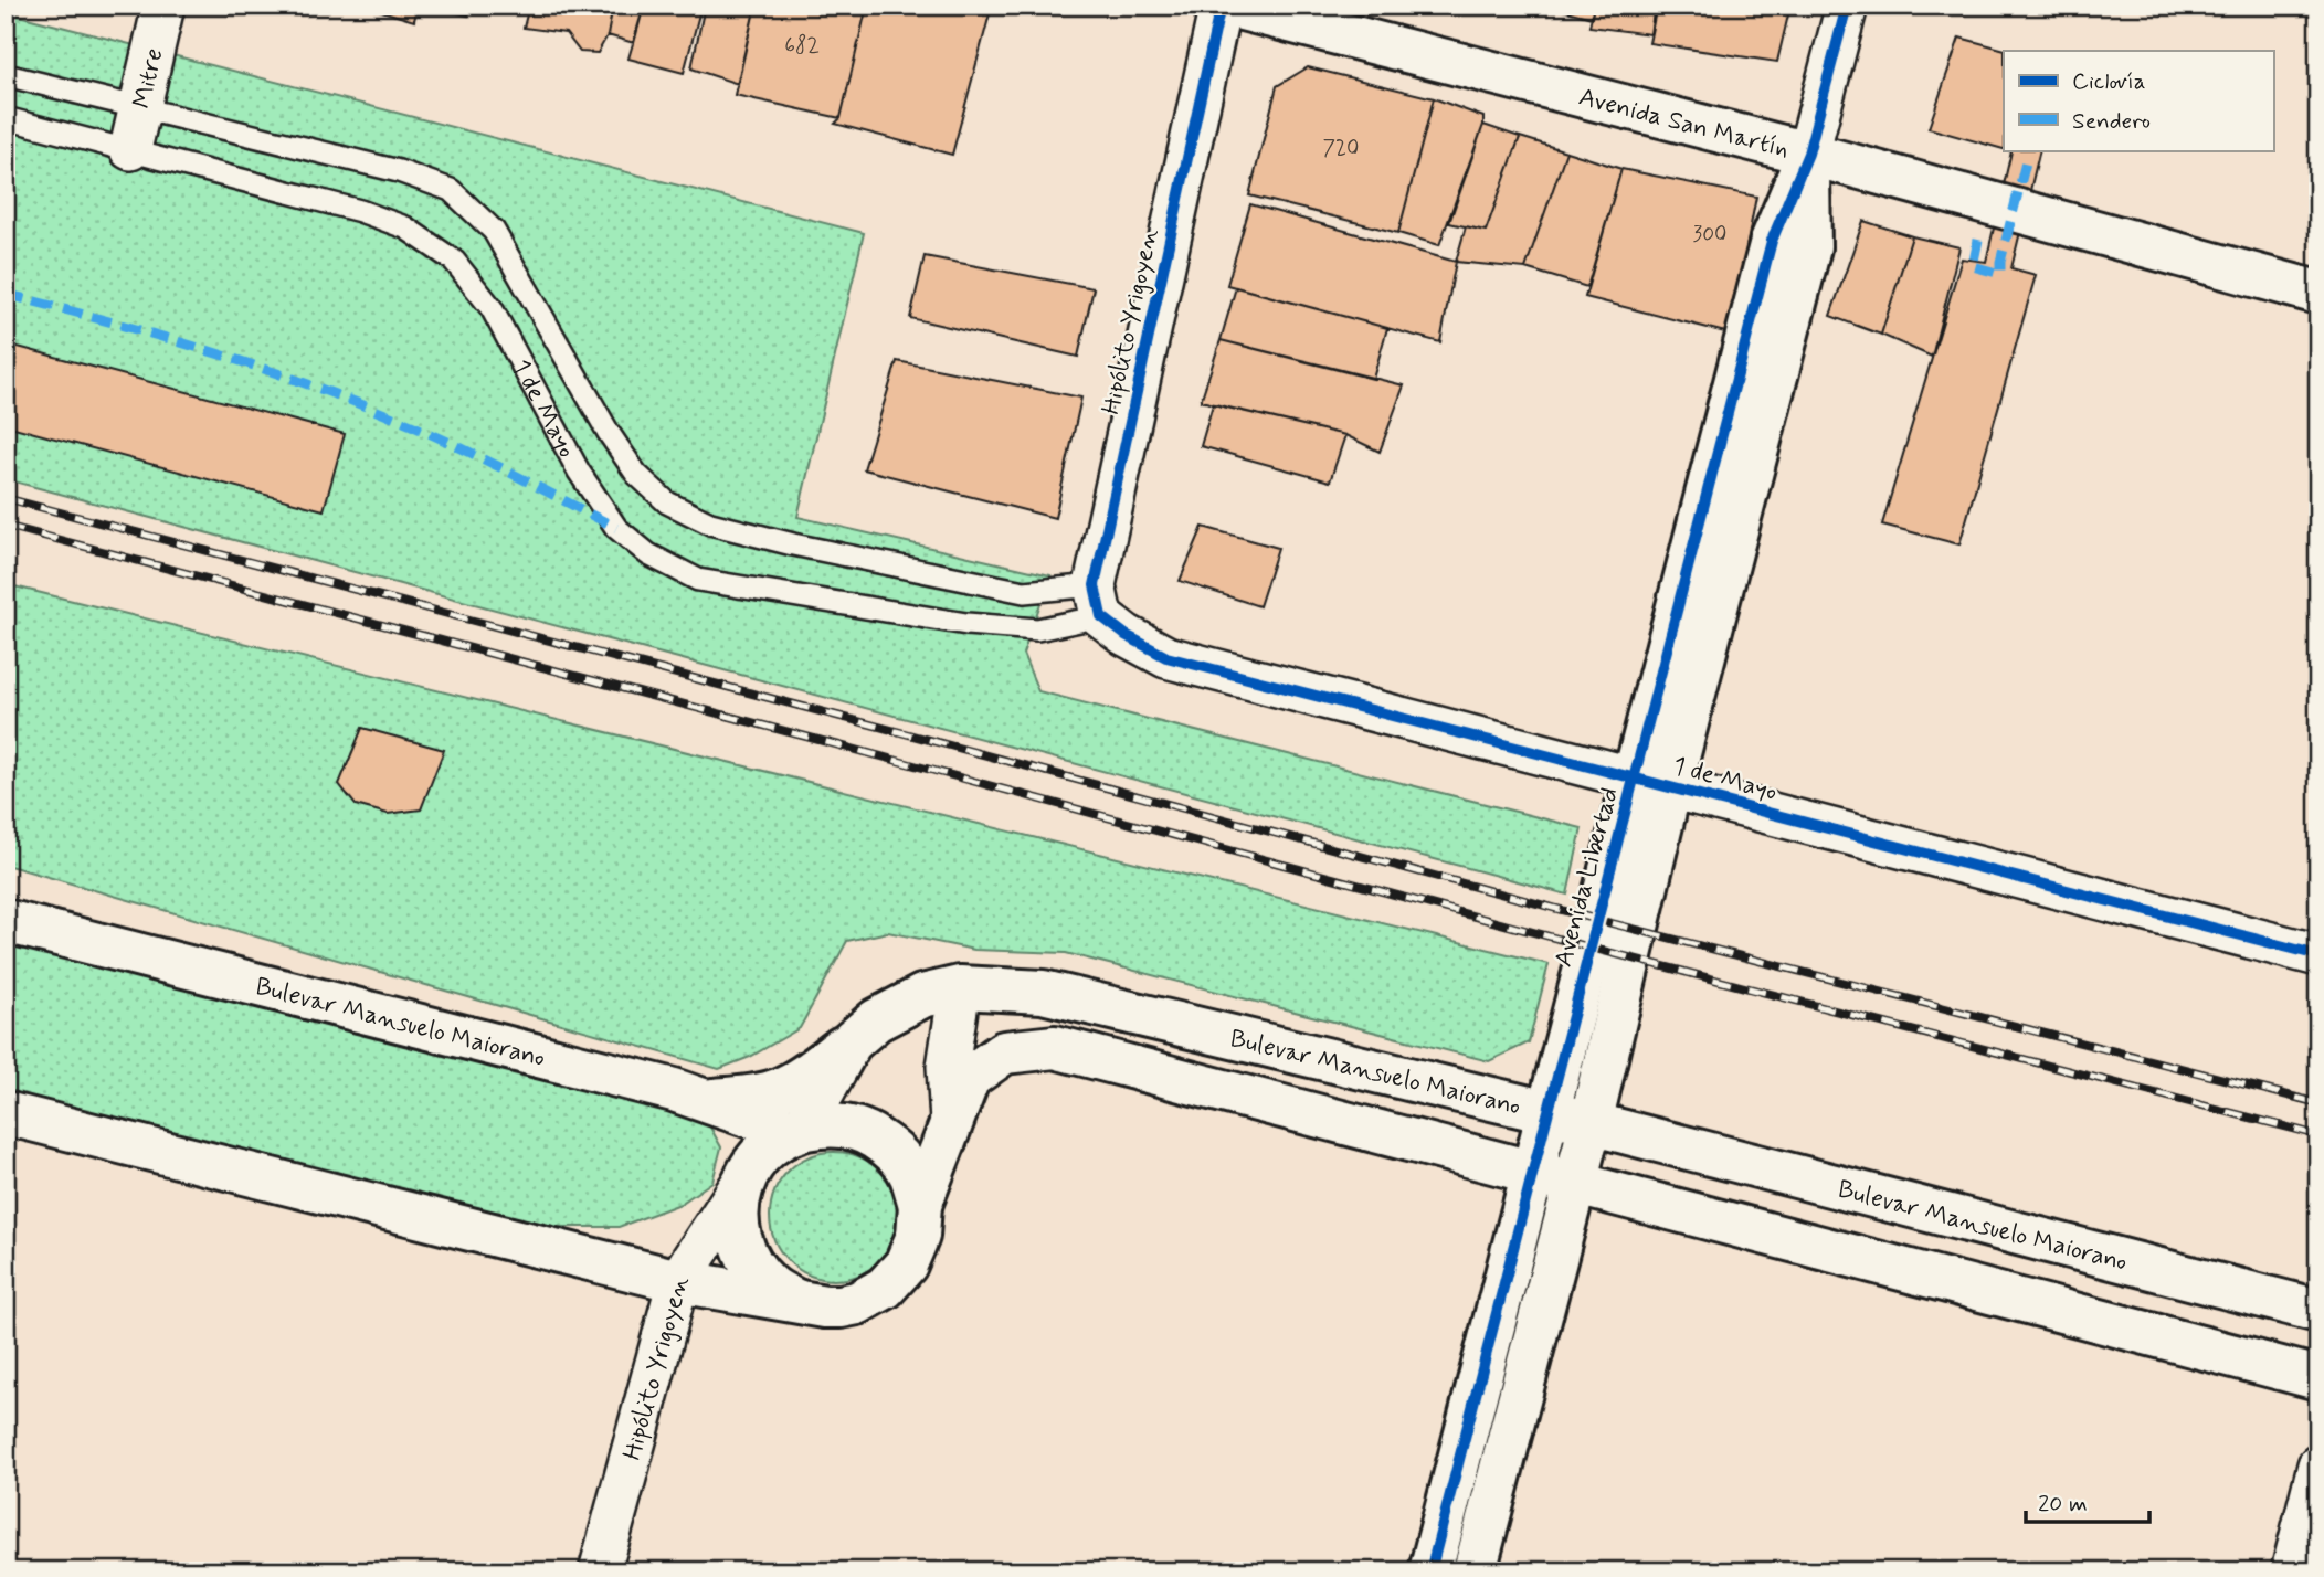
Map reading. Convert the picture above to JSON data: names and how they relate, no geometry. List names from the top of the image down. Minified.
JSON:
{"streets":{"main road":["Avenida San Martín","Avenida Libertad","Bulevar Mansuelo Maiorano"],"street":["Mitre","Hipólito Yrigoyen","1 de Mayo"]},"crossings":[["Mitre","1 de Mayo"],["Avenida San Martín","Avenida Libertad"],["Hipólito Yrigoyen","1 de Mayo"],["Hipólito Yrigoyen","Bulevar Mansuelo Maiorano"],["1 de Mayo","Avenida Libertad"],["Avenida Libertad","Bulevar Mansuelo Maiorano"]],"house_numbers":["682","720","300"],"legend":["Ciclovía","Sendero"],"scale_bar":"20 m"}
